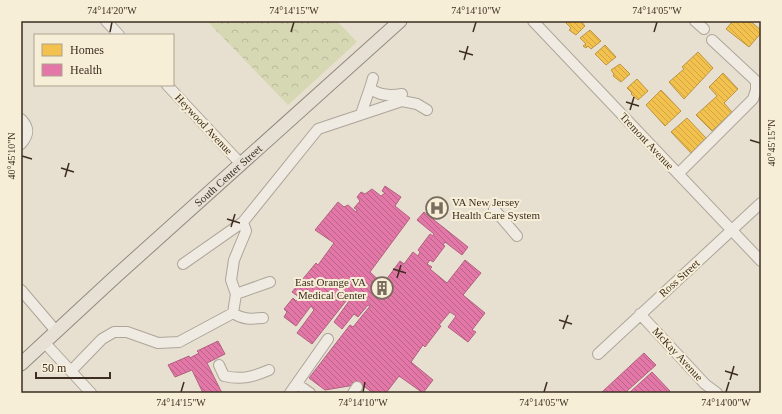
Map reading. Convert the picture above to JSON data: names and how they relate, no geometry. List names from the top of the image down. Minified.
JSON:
{"streets":{"main road":["South Center Street"],"street":["Heywood Avenue","Tremont Avenue","Ross Street","McKay Avenue"]},"crossings":[["Heywood Avenue","South Center Street"],["Tremont Avenue","Ross Street"],["Ross Street","McKay Avenue"]],"places":{"hospital":["VA New Jersey Health Care System"],"building":["East Orange VA Medical Center"]},"legend":["Homes","Health"],"scale_bar":"50 m","coordinates":["74°14'20\"W","74°14'15\"W","74°14'10\"W","74°14'05\"W","40°45'15\"N","40°45'10\"N","74°14'00\"W"]}
